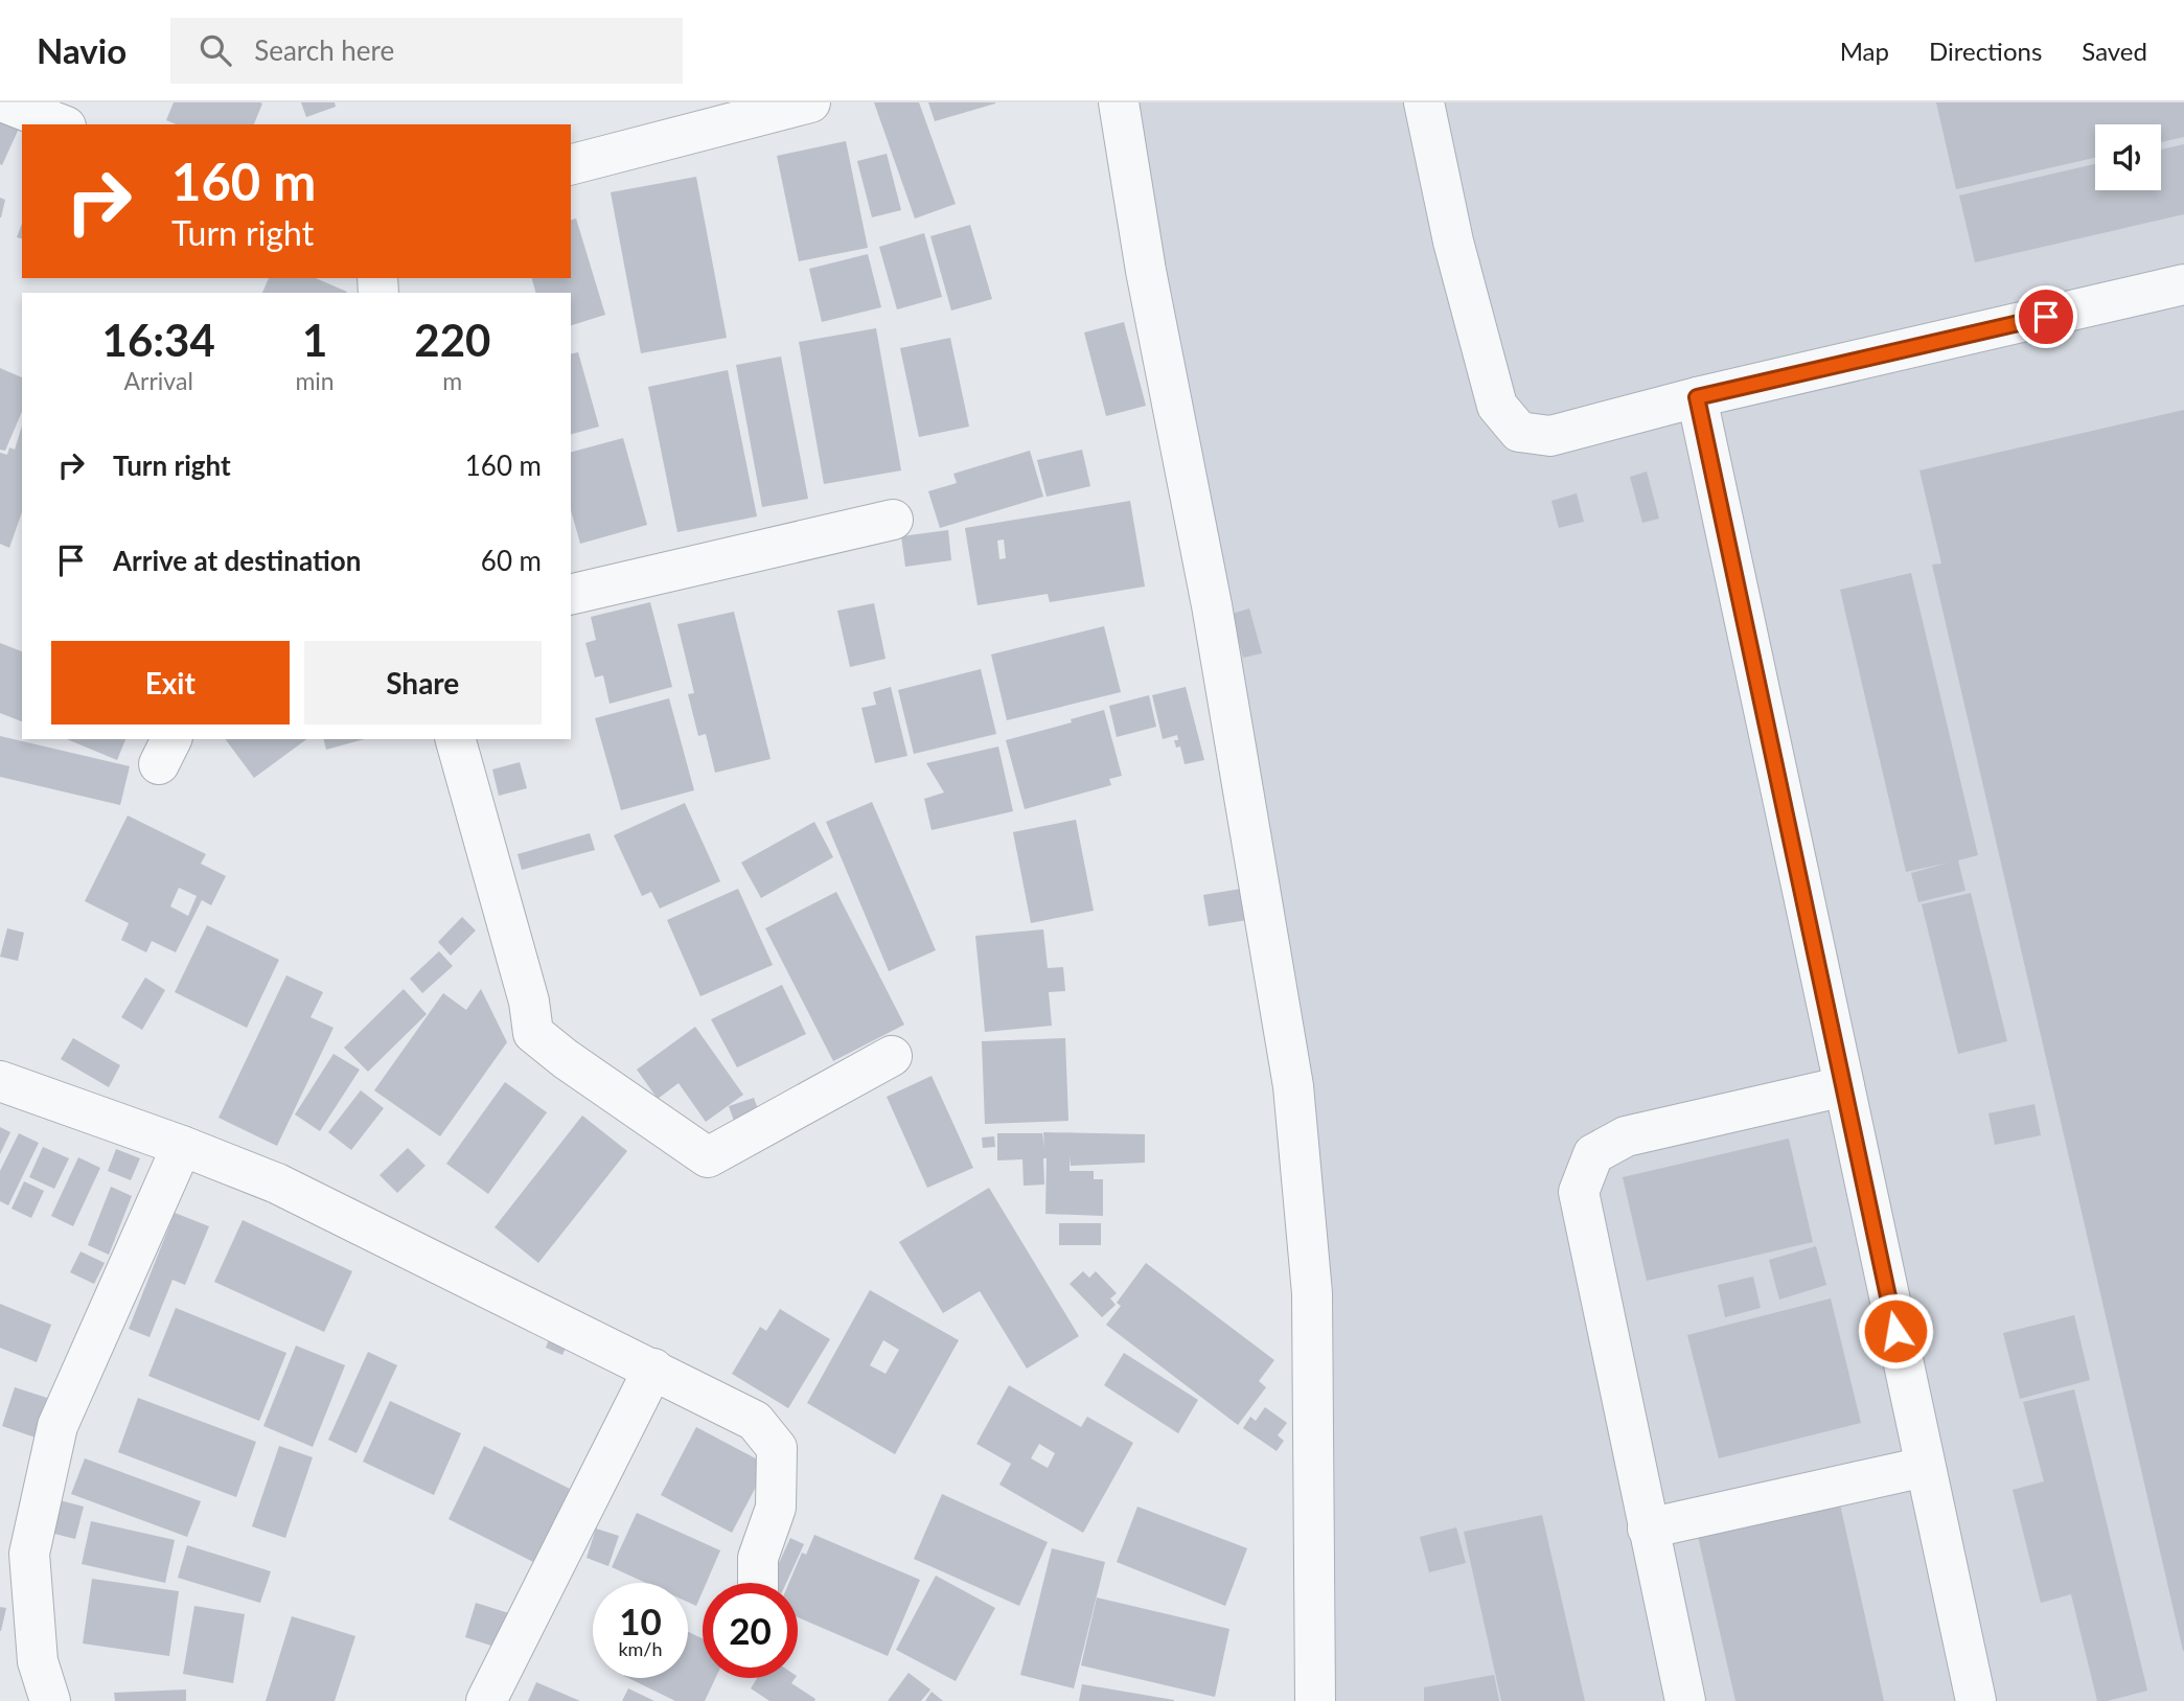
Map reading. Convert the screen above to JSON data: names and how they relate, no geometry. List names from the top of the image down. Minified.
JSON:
{"page":{"header":"Navio","search":"Search here","nav":["Map","Directions","Saved"],"turn":["160 m","Turn right"],"eta":["16:34","Arrival","1","min","220","m"],"list":[{"name":"Turn right","value":"160 m"},{"name":"Arrive at destination","value":"60 m"}],"buttons":["Exit","Share"],"speed":"10 km/h","limit":"20"}}
